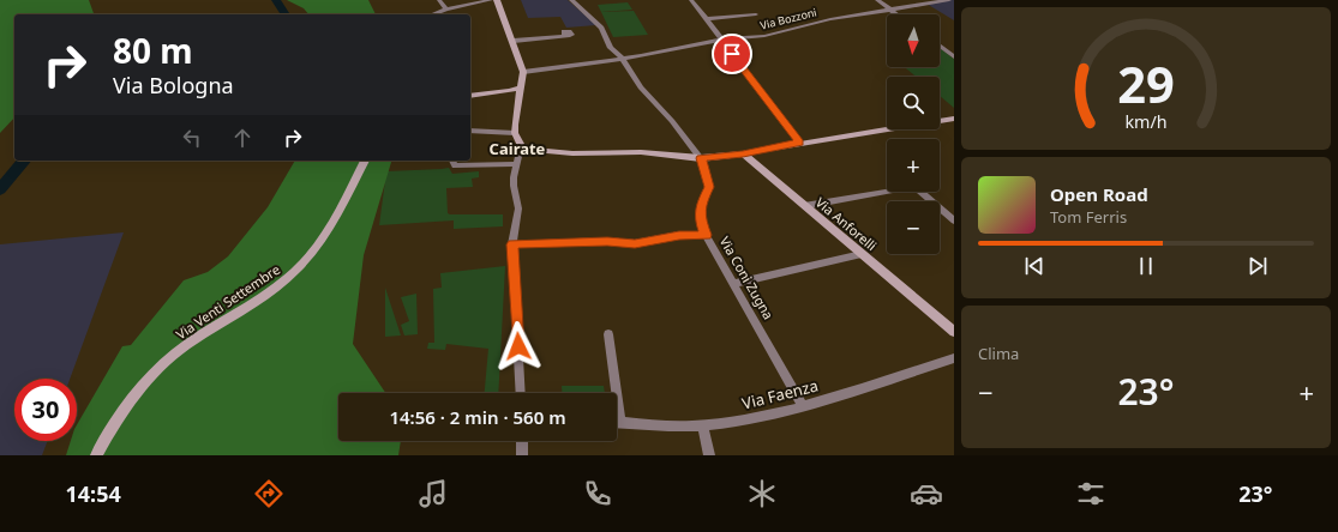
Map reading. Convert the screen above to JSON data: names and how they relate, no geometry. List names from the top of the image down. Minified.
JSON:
{"streets":{"street":["Via Bozzoni","Via Anforelli","Via Coni Zugna","Via Venti Settembre","Via Faenza"]},"crossings":[["Via Coni Zugna","Via Faenza"]],"districts":["Cairate"],"north":"bottom","page":{"map_buttons":["+","−"],"turn":["80 m","Via Bologna"],"song":["Open Road","Tom Ferris"],"tile":"Clima","heat":["−","23°","+"],"limit":"30","trip":"14:56 · 2 min · 560 m","tabs":["14:54","23°"],"gauge":["29","km/h"]}}
